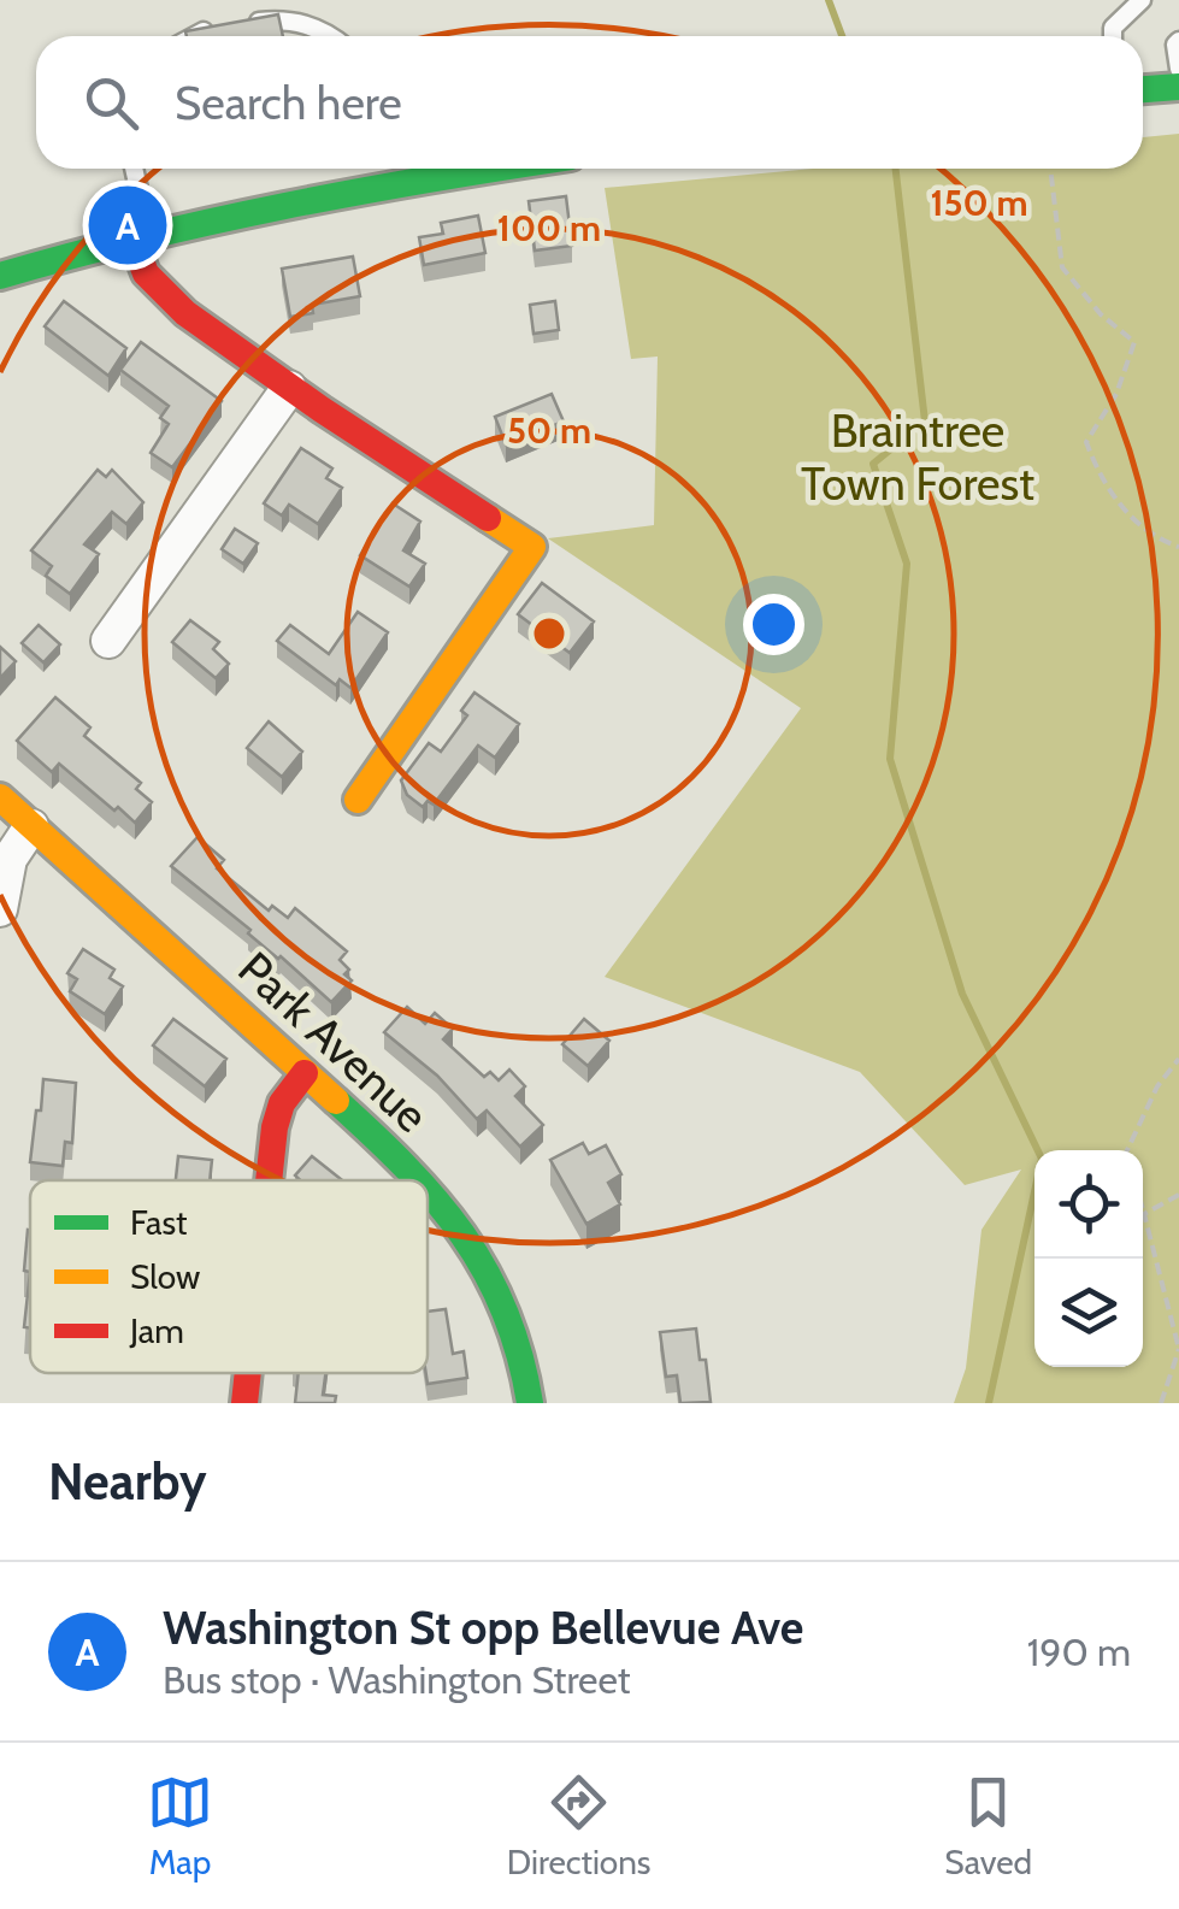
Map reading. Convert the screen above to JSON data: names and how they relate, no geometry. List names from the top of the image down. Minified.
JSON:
{"streets":{"street":["Park Avenue"]},"parks":["Braintree Town Forest"],"legend":["Fast","Slow","Jam"],"page":{"search":"Search here","pins":"A","heading":"Nearby","list":[{"mark":"A","name":"Washington St opp Bellevue Ave","note":"Bus stop · Washington Street","value":"190 m"}],"nav":["Map","Directions","Saved"]},"rings":["150 m","100 m","50 m"]}
